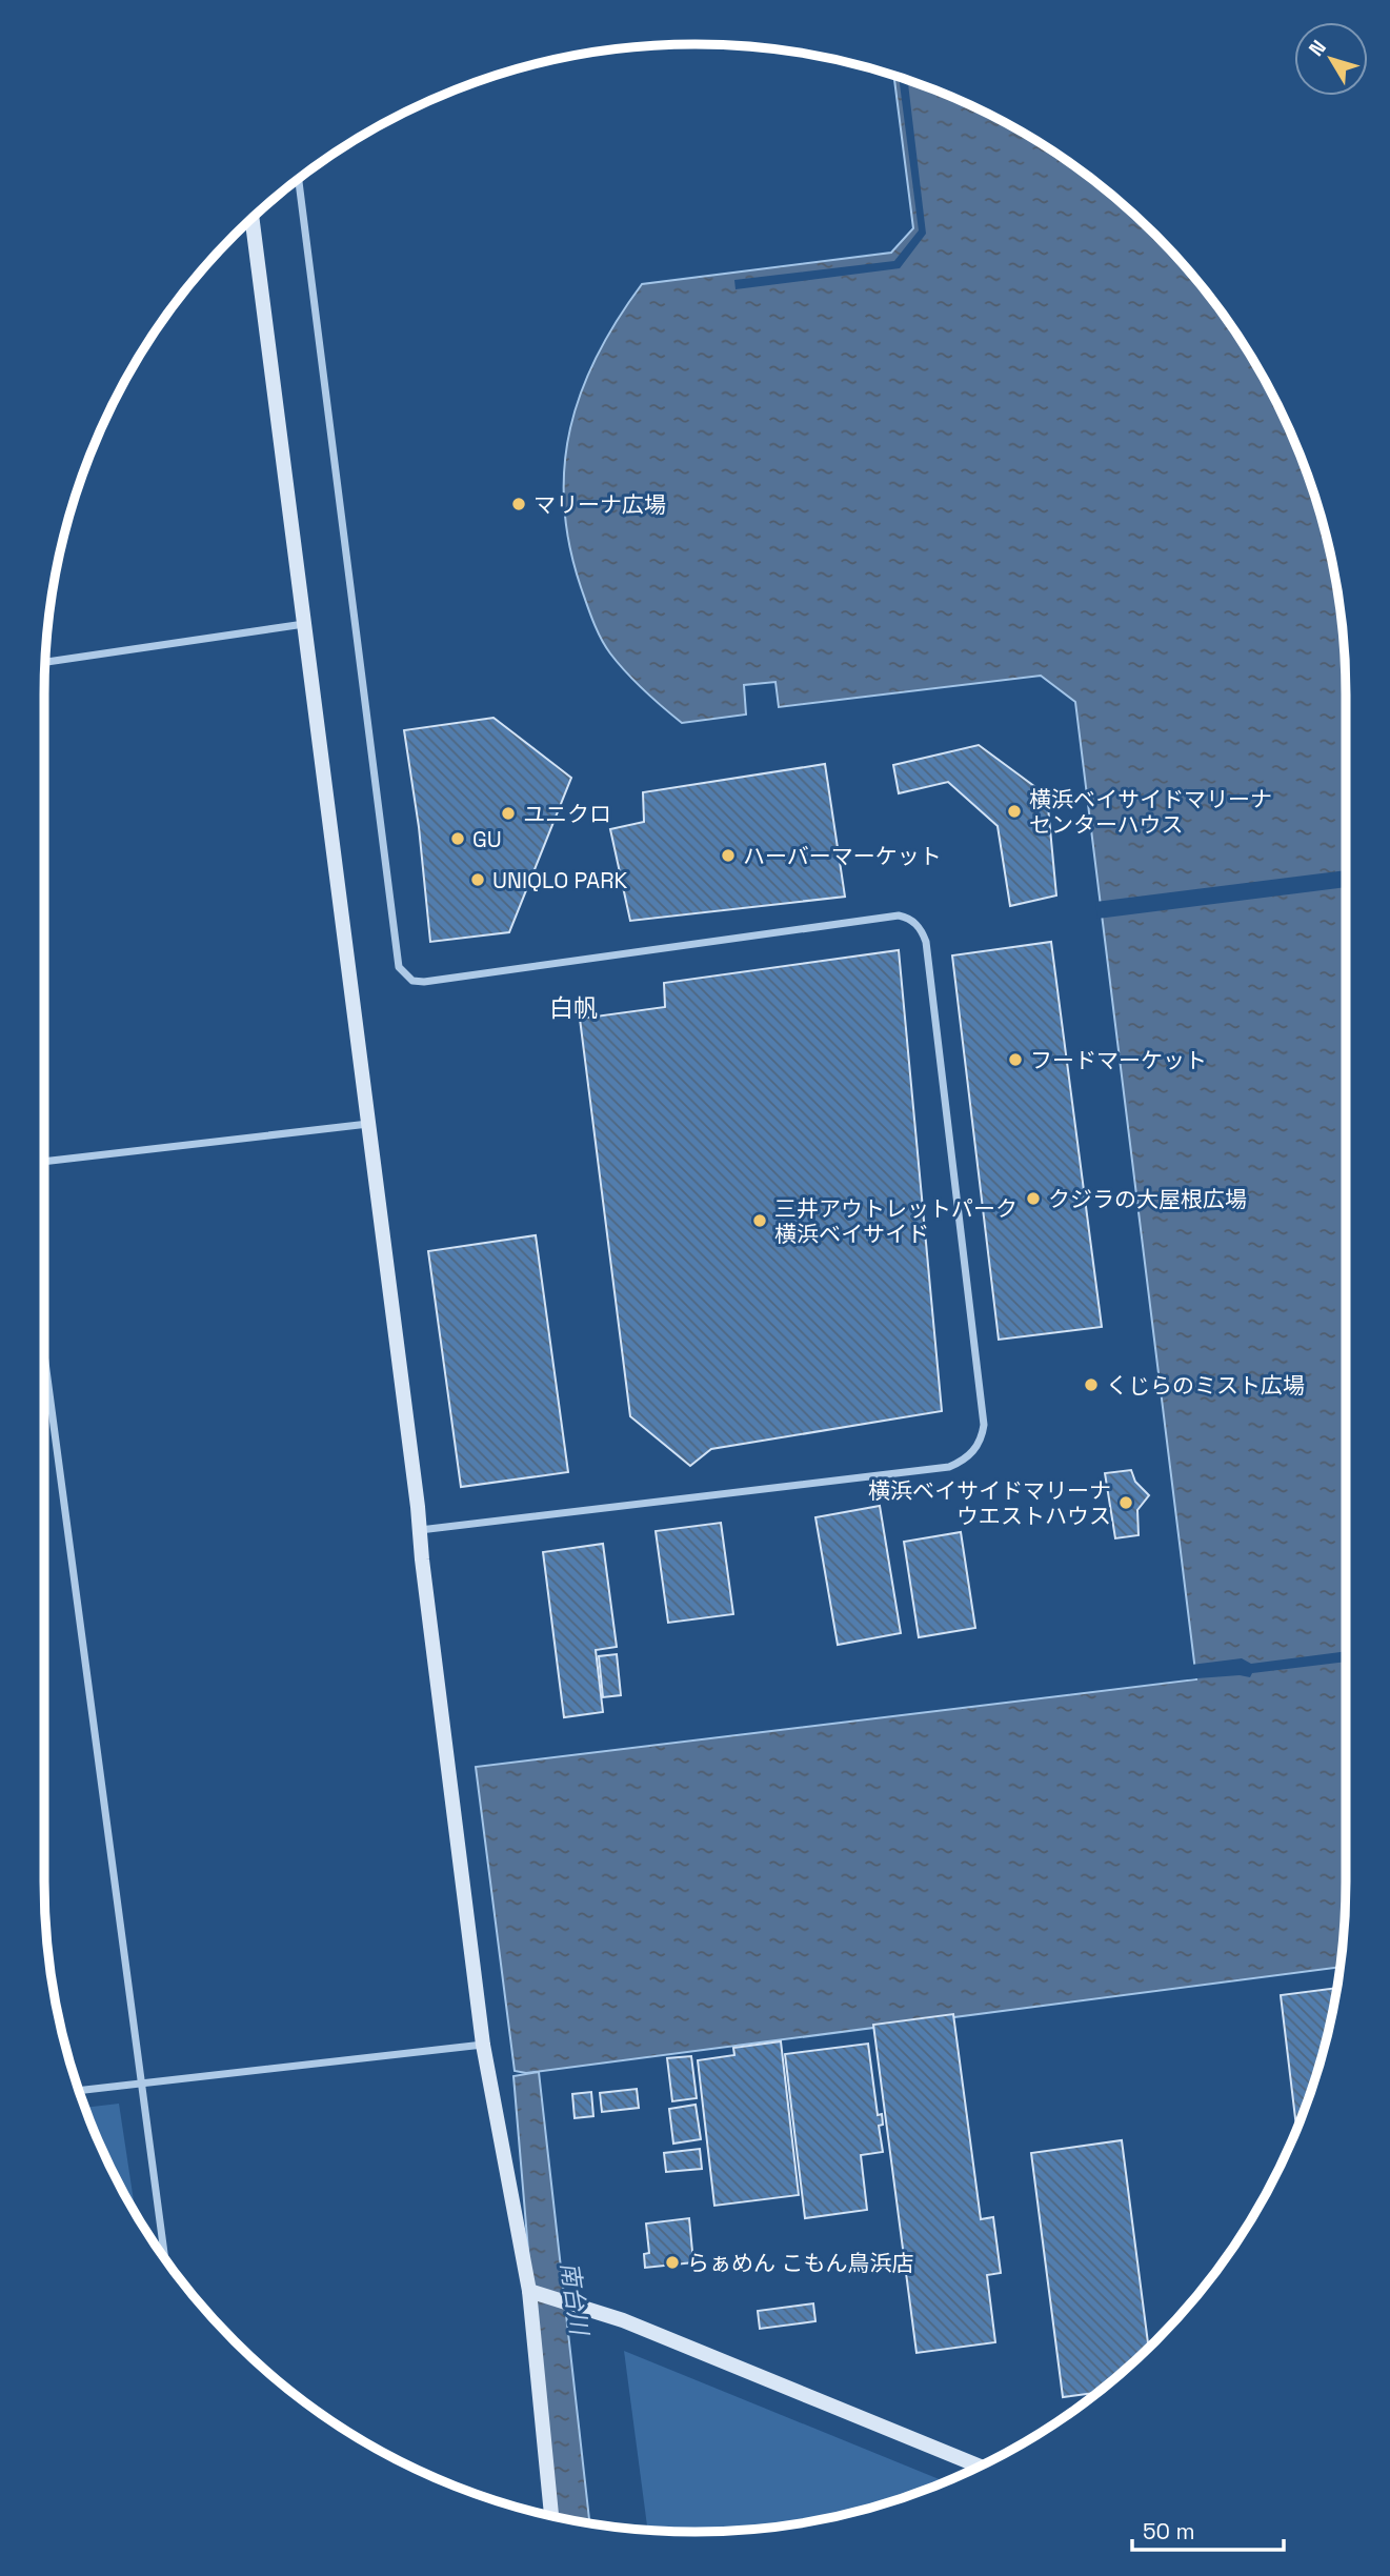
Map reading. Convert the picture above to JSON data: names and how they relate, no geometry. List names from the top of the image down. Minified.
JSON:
{"districts":["白帆"],"water":["南台川"],"places":["マリーナ広場","横浜ベイサイドマリーナ センターハウス","ユニクロ","GU","ハーバーマーケット","UNIQLO PARK","フードマーケット","クジラの大屋根広場","三井アウトレットパーク 横浜ベイサイド","くじらのミスト広場","横浜ベイサイドマリーナ ウエストハウス","らぁめん こもん鳥浜店"],"scale_bar":"50 m","north":"top left"}
